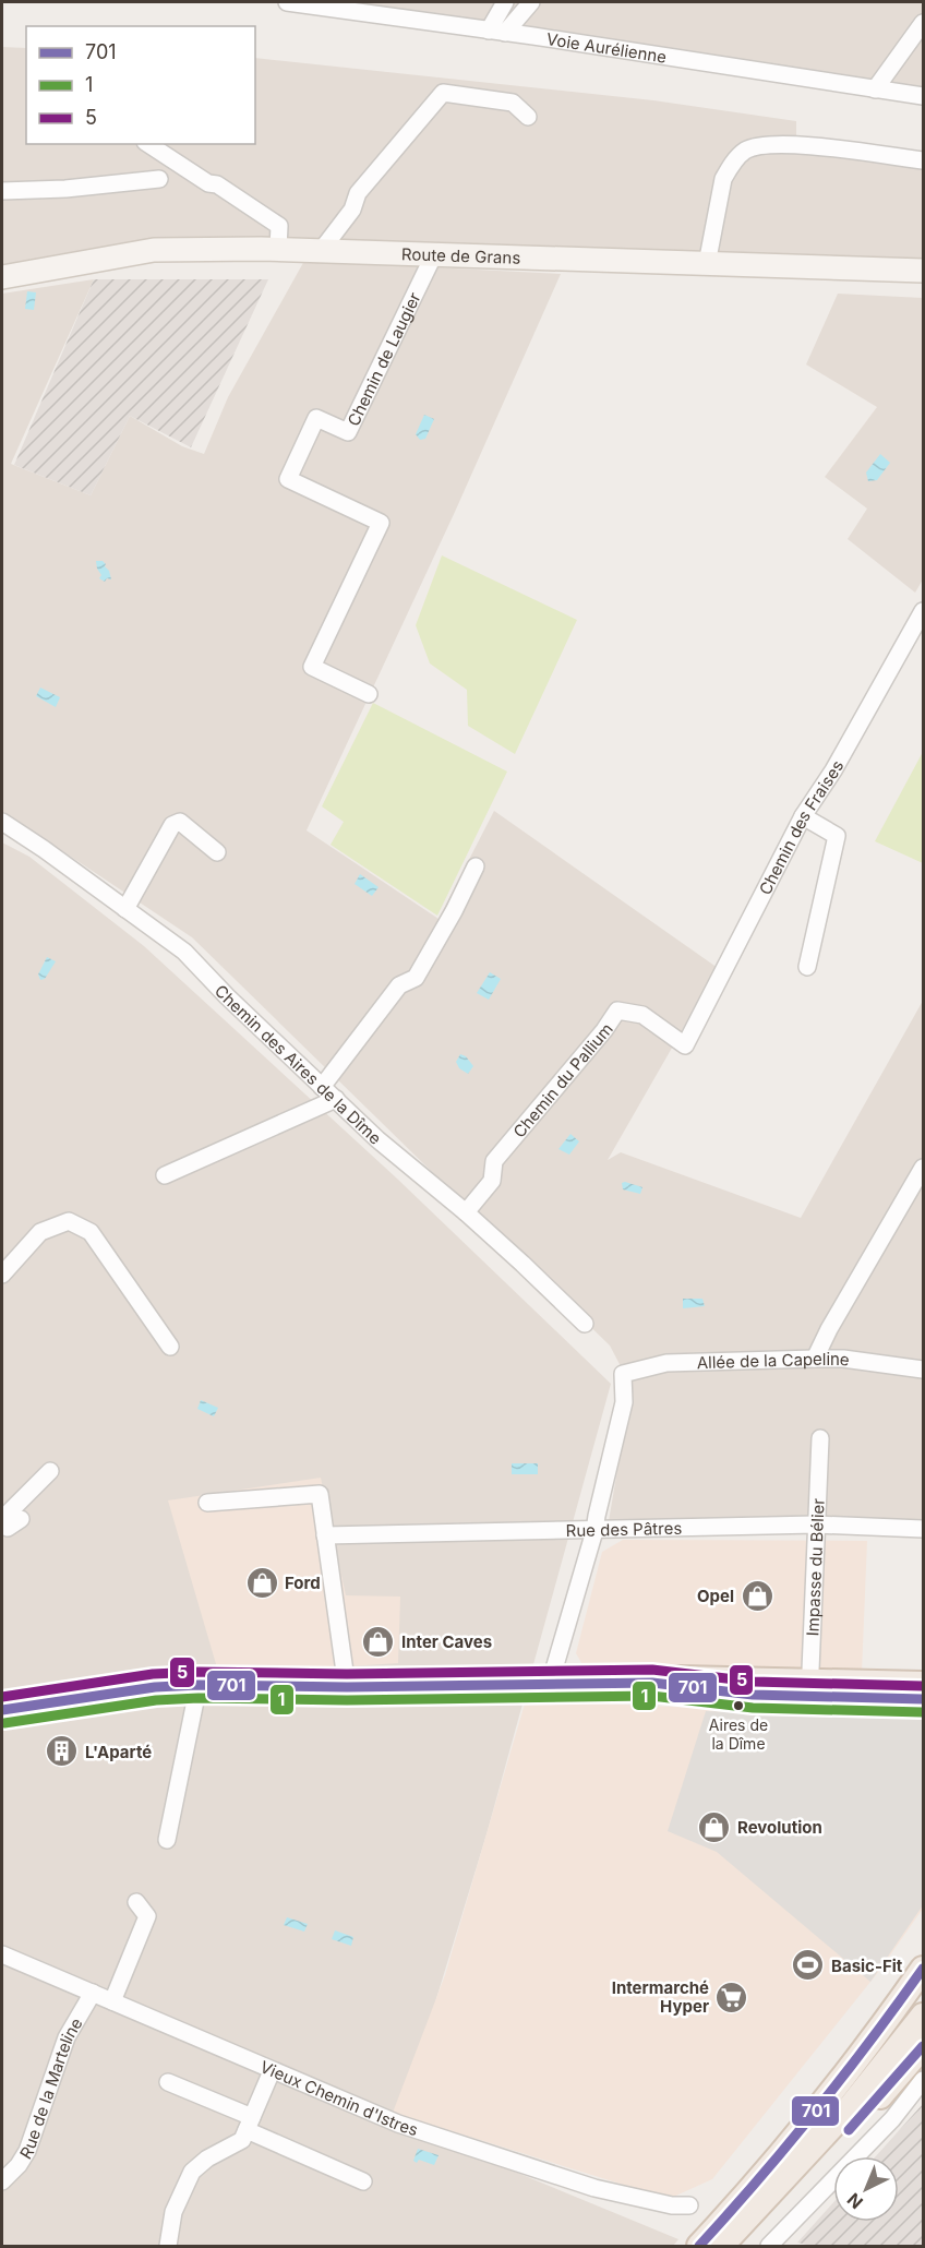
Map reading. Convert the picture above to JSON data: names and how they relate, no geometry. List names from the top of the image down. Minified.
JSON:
{"streets":{"street":["Voie Aurélienne","Route de Grans","Chemin de Laugier","Chemin des Fraises","Chemin des Aires de la Dîme","Chemin du Pallium","Allée de la Capeline","Rue des Pâtres","Impasse du Bélier","Rue de la Marteline","Vieux Chemin d'Istres"]},"crossings":[["Route de Grans","Chemin de Laugier"],["Chemin des Fraises","Chemin du Pallium"],["Chemin des Aires de la Dîme","Chemin du Pallium"],["Allée de la Capeline","Rue des Pâtres"],["Rue des Pâtres","Impasse du Bélier"],["Rue de la Marteline","Vieux Chemin d'Istres"]],"places":{"shop":["Ford","Opel","Inter Caves","Revolution"],"other":["Aires de la Dîme"],"building":["L'Aparté"],"sports":["Basic-Fit"],"supermarket":["Intermarché Hyper"]},"lines":["transit line 5","transit line 701","transit line 1"],"legend":["701","1","5"],"north":"bottom left"}
